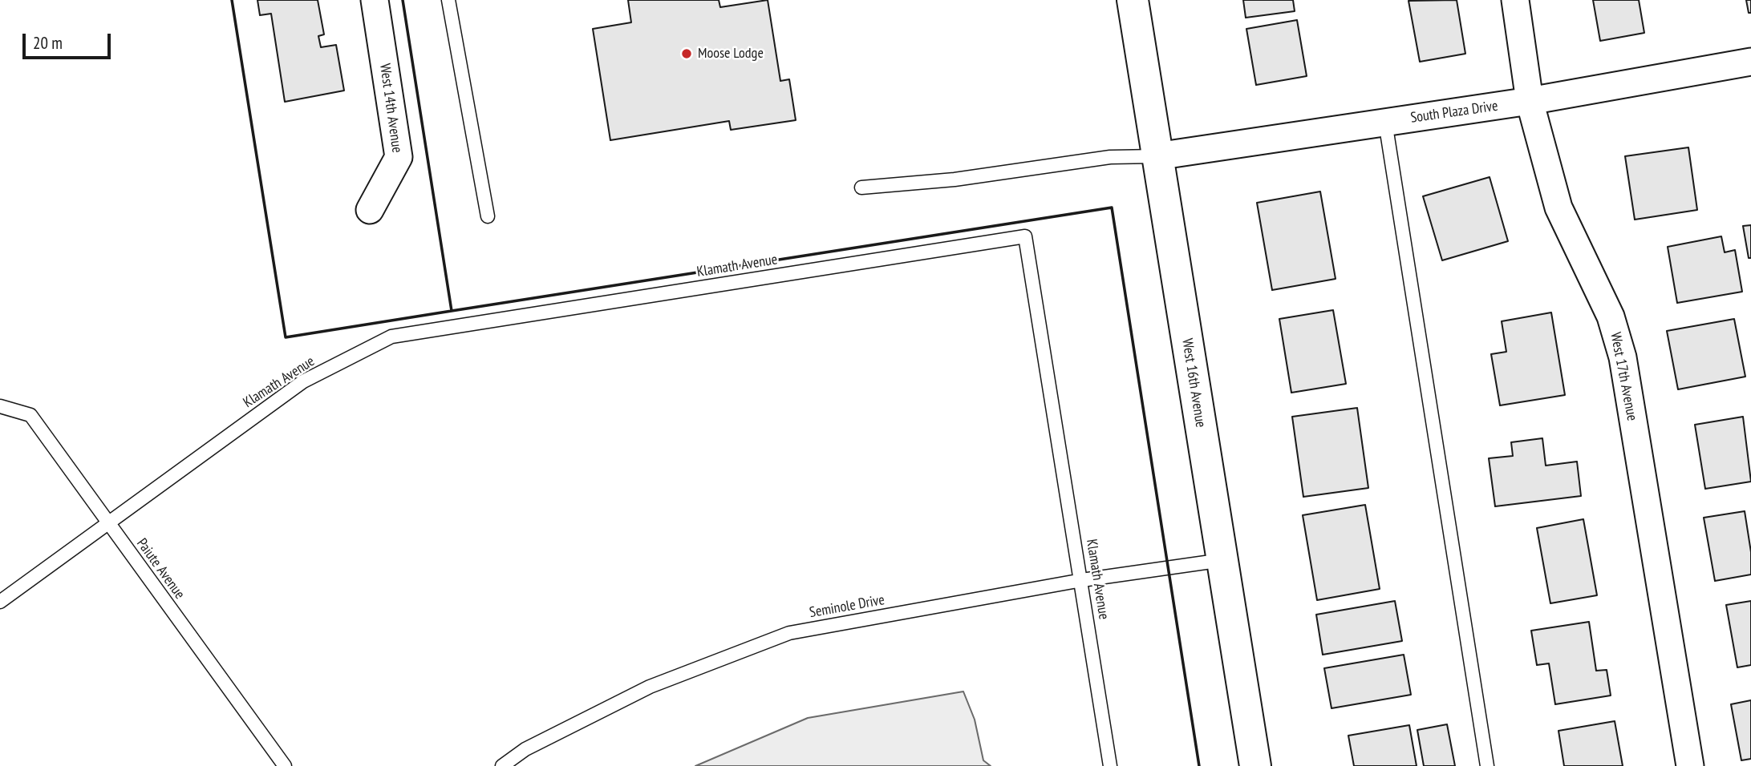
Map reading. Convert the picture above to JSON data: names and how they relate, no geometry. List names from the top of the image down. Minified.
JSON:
{"streets":{"street":["West 14th Avenue","South Plaza Drive","West 17th Avenue","West 16th Avenue"],"lane":["Klamath Avenue","Paiute Avenue","Seminole Drive"]},"crossings":[["South Plaza Drive","West 17th Avenue"],["South Plaza Drive","West 16th Avenue"],["Klamath Avenue","Paiute Avenue"],["Klamath Avenue","Seminole Drive"],["West 16th Avenue","Seminole Drive"]],"places":["Moose Lodge"],"scale_bar":"20 m"}
